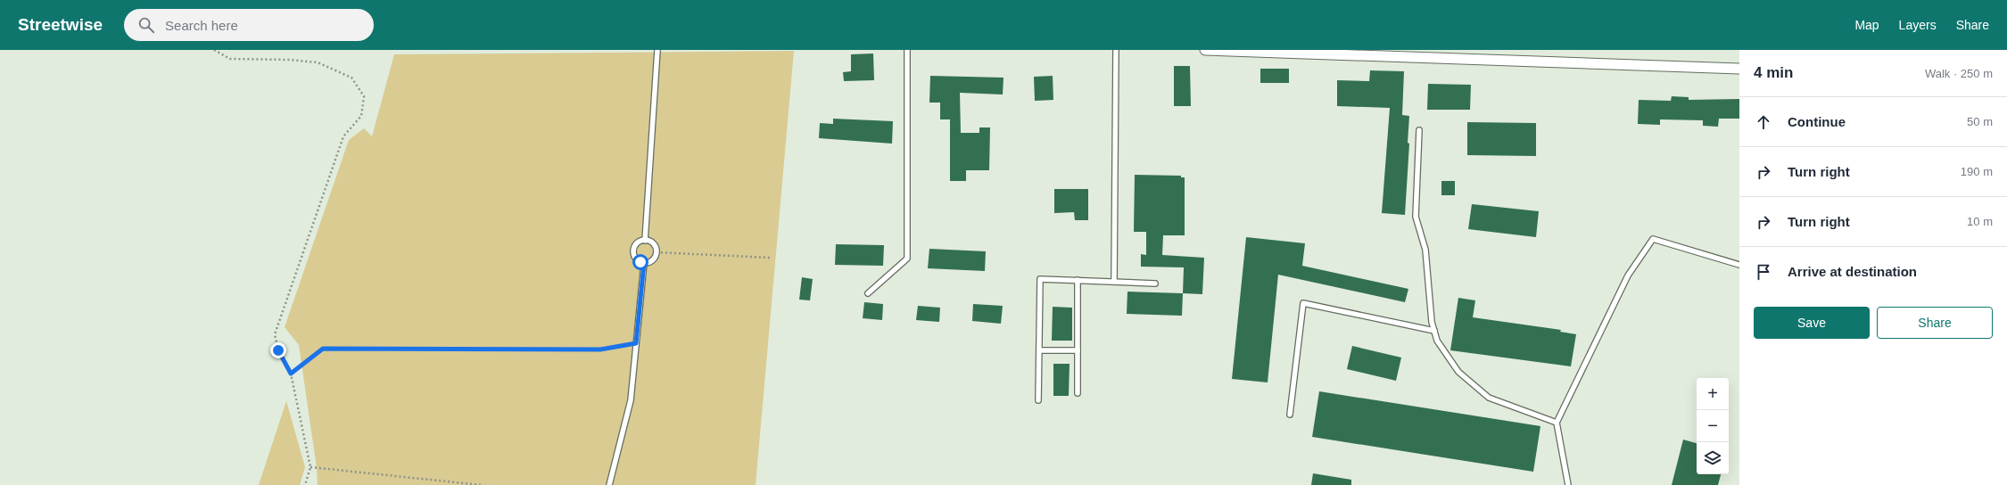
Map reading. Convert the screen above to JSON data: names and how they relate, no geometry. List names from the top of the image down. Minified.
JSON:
{"page":{"header":"Streetwise","search":"Search here","nav":["Map","Layers","Share"],"heading":["4 min","Walk · 250 m"],"list":[["Continue","50 m"],["Turn right","190 m"],["Turn right","10 m"],"Arrive at destination"],"buttons":["Save","Share"],"map_buttons":["+","−"]}}
